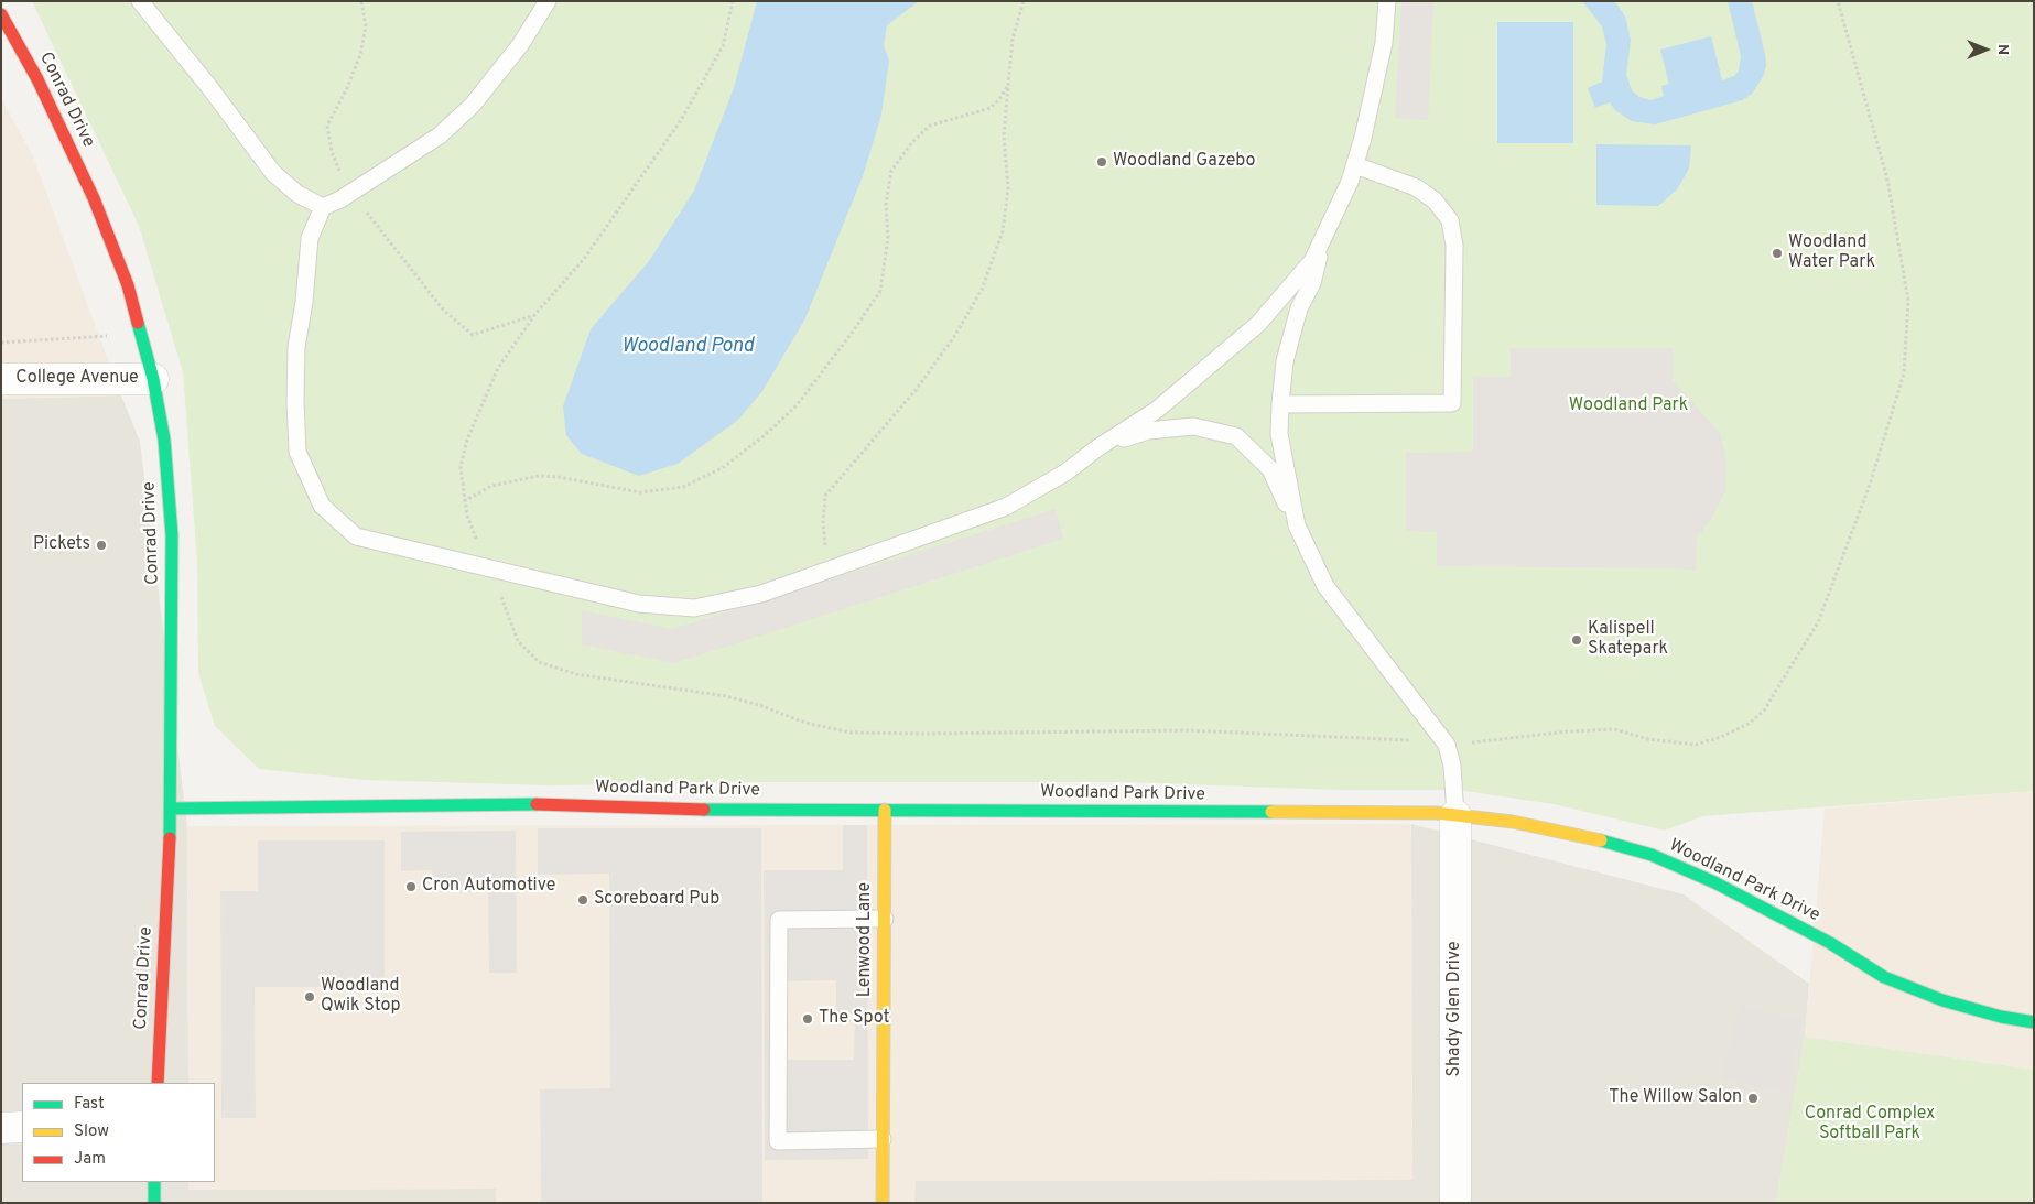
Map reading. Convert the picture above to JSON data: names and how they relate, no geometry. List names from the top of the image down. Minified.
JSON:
{"streets":{"street":["Conrad Drive","College Avenue","Woodland Park Drive","Lenwood Lane","Shady Glen Drive"]},"crossings":[["Conrad Drive","College Avenue"],["Conrad Drive","Woodland Park Drive"],["Woodland Park Drive","Lenwood Lane"],["Woodland Park Drive","Shady Glen Drive"]],"water":["Woodland Pond"],"parks":["Woodland Park","Conrad Complex Softball Park"],"places":["Woodland Gazebo","Woodland Water Park","Pickets","Kalispell Skatepark","Cron Automotive","Scoreboard Pub","Woodland Qwik Stop","The Spot","The Willow Salon"],"legend":["Fast","Slow","Jam"],"north":"right"}
